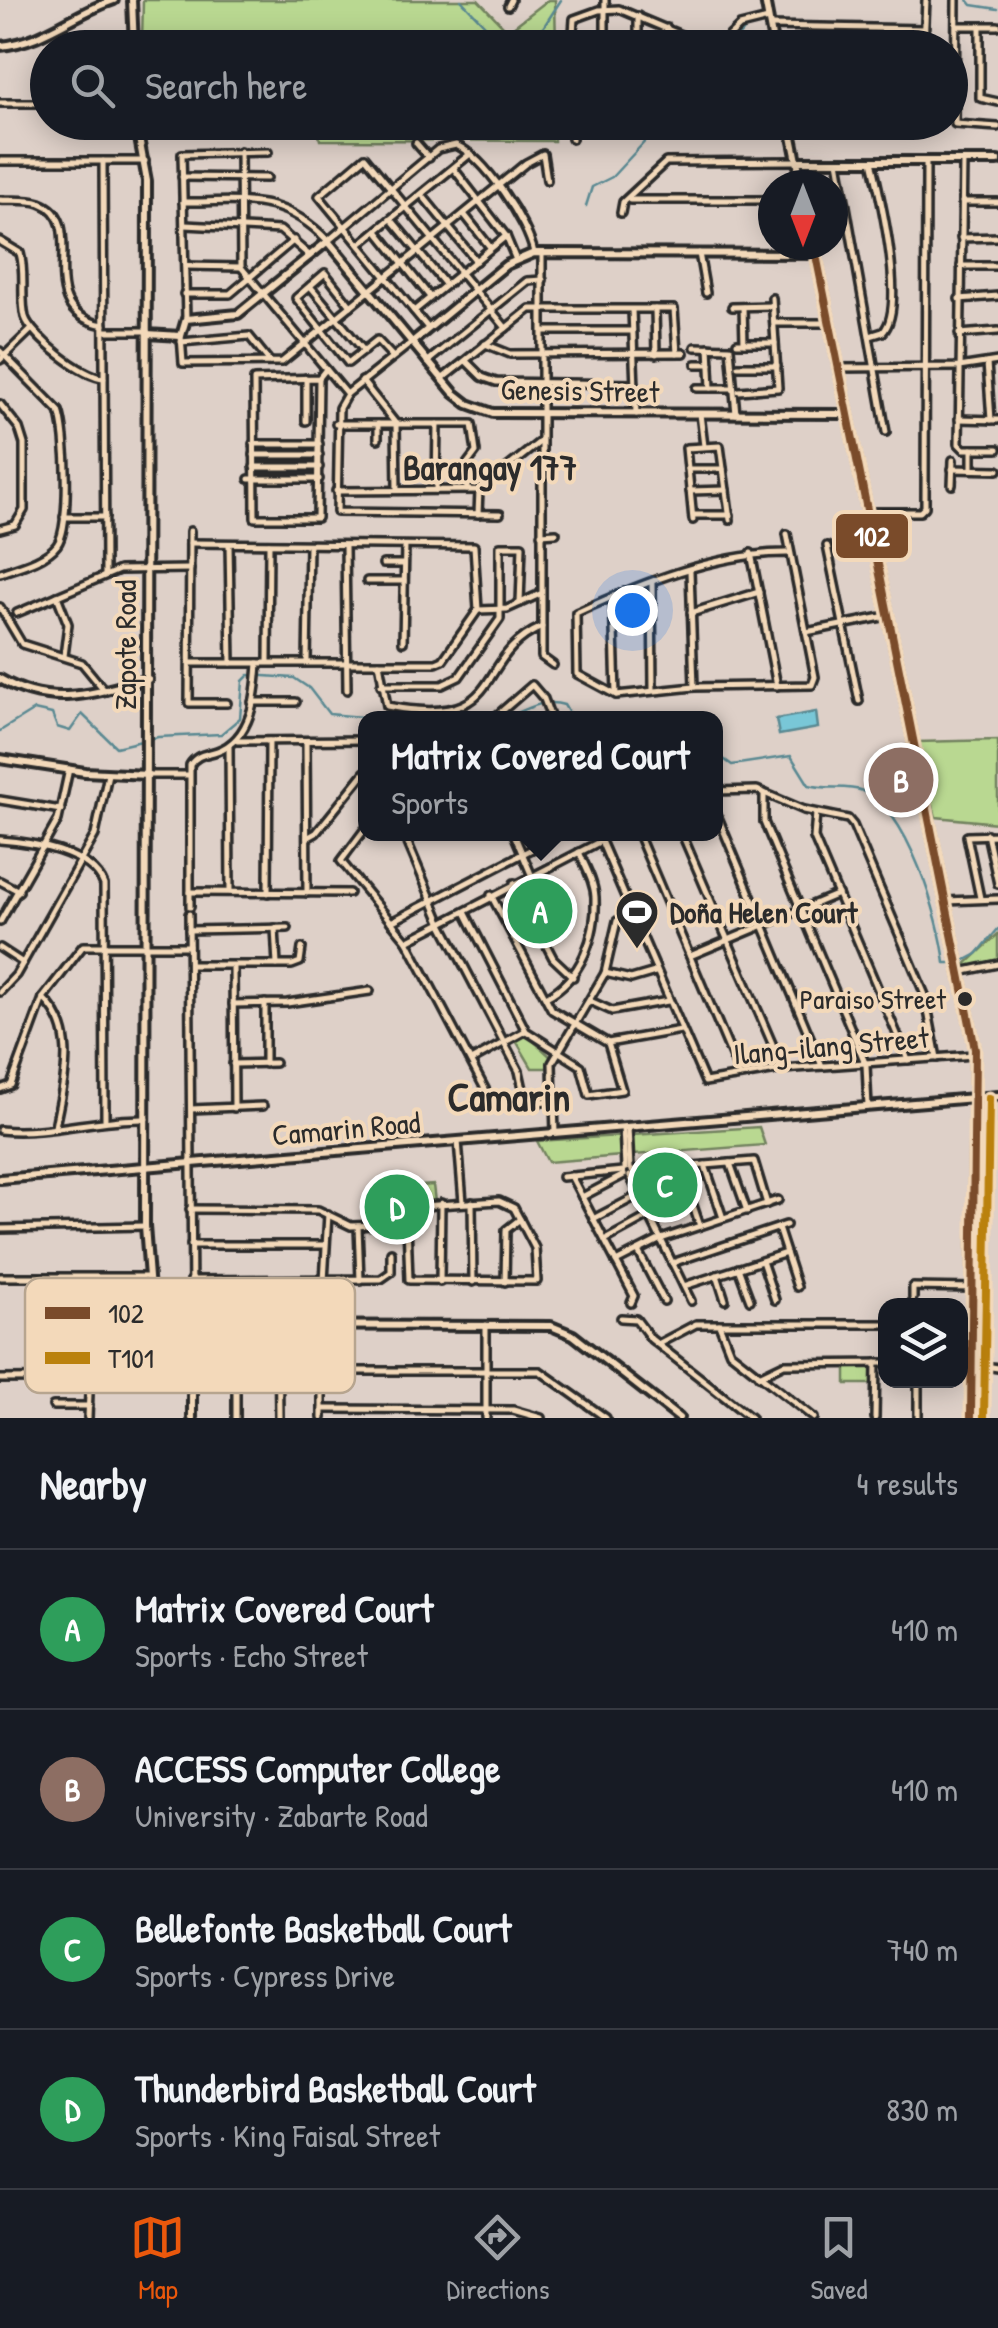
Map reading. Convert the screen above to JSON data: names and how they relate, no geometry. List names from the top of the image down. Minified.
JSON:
{"streets":{"main road":["Genesis Street","Zapote Road","Camarin Road"],"street":["Ilang-ilang Street"]},"crossings":[["Zapote Road","Camarin Road"]],"districts":["Barangay 177","Camarin"],"places":{"sports":["Doña Helen Court"],"other":["Paraiso Street"]},"lines":["transit line 102","transit line T101"],"legend":["102","T101"],"north":"bottom","page":{"search":"Search here","popup":["Matrix Covered Court","Sports"],"pins":["B","A","C","D"],"heading":["Nearby","4 results"],"list":[{"mark":"A","name":"Matrix Covered Court","note":"Sports · Echo Street","value":"410 m"},{"mark":"B","name":"ACCESS Computer College","note":"University · Zabarte Road","value":"410 m"},{"mark":"C","name":"Bellefonte Basketball Court","note":"Sports · Cypress Drive","value":"740 m"},{"mark":"D","name":"Thunderbird Basketball Court","note":"Sports · King Faisal Street","value":"830 m"}],"nav":["Map","Directions","Saved"]}}
